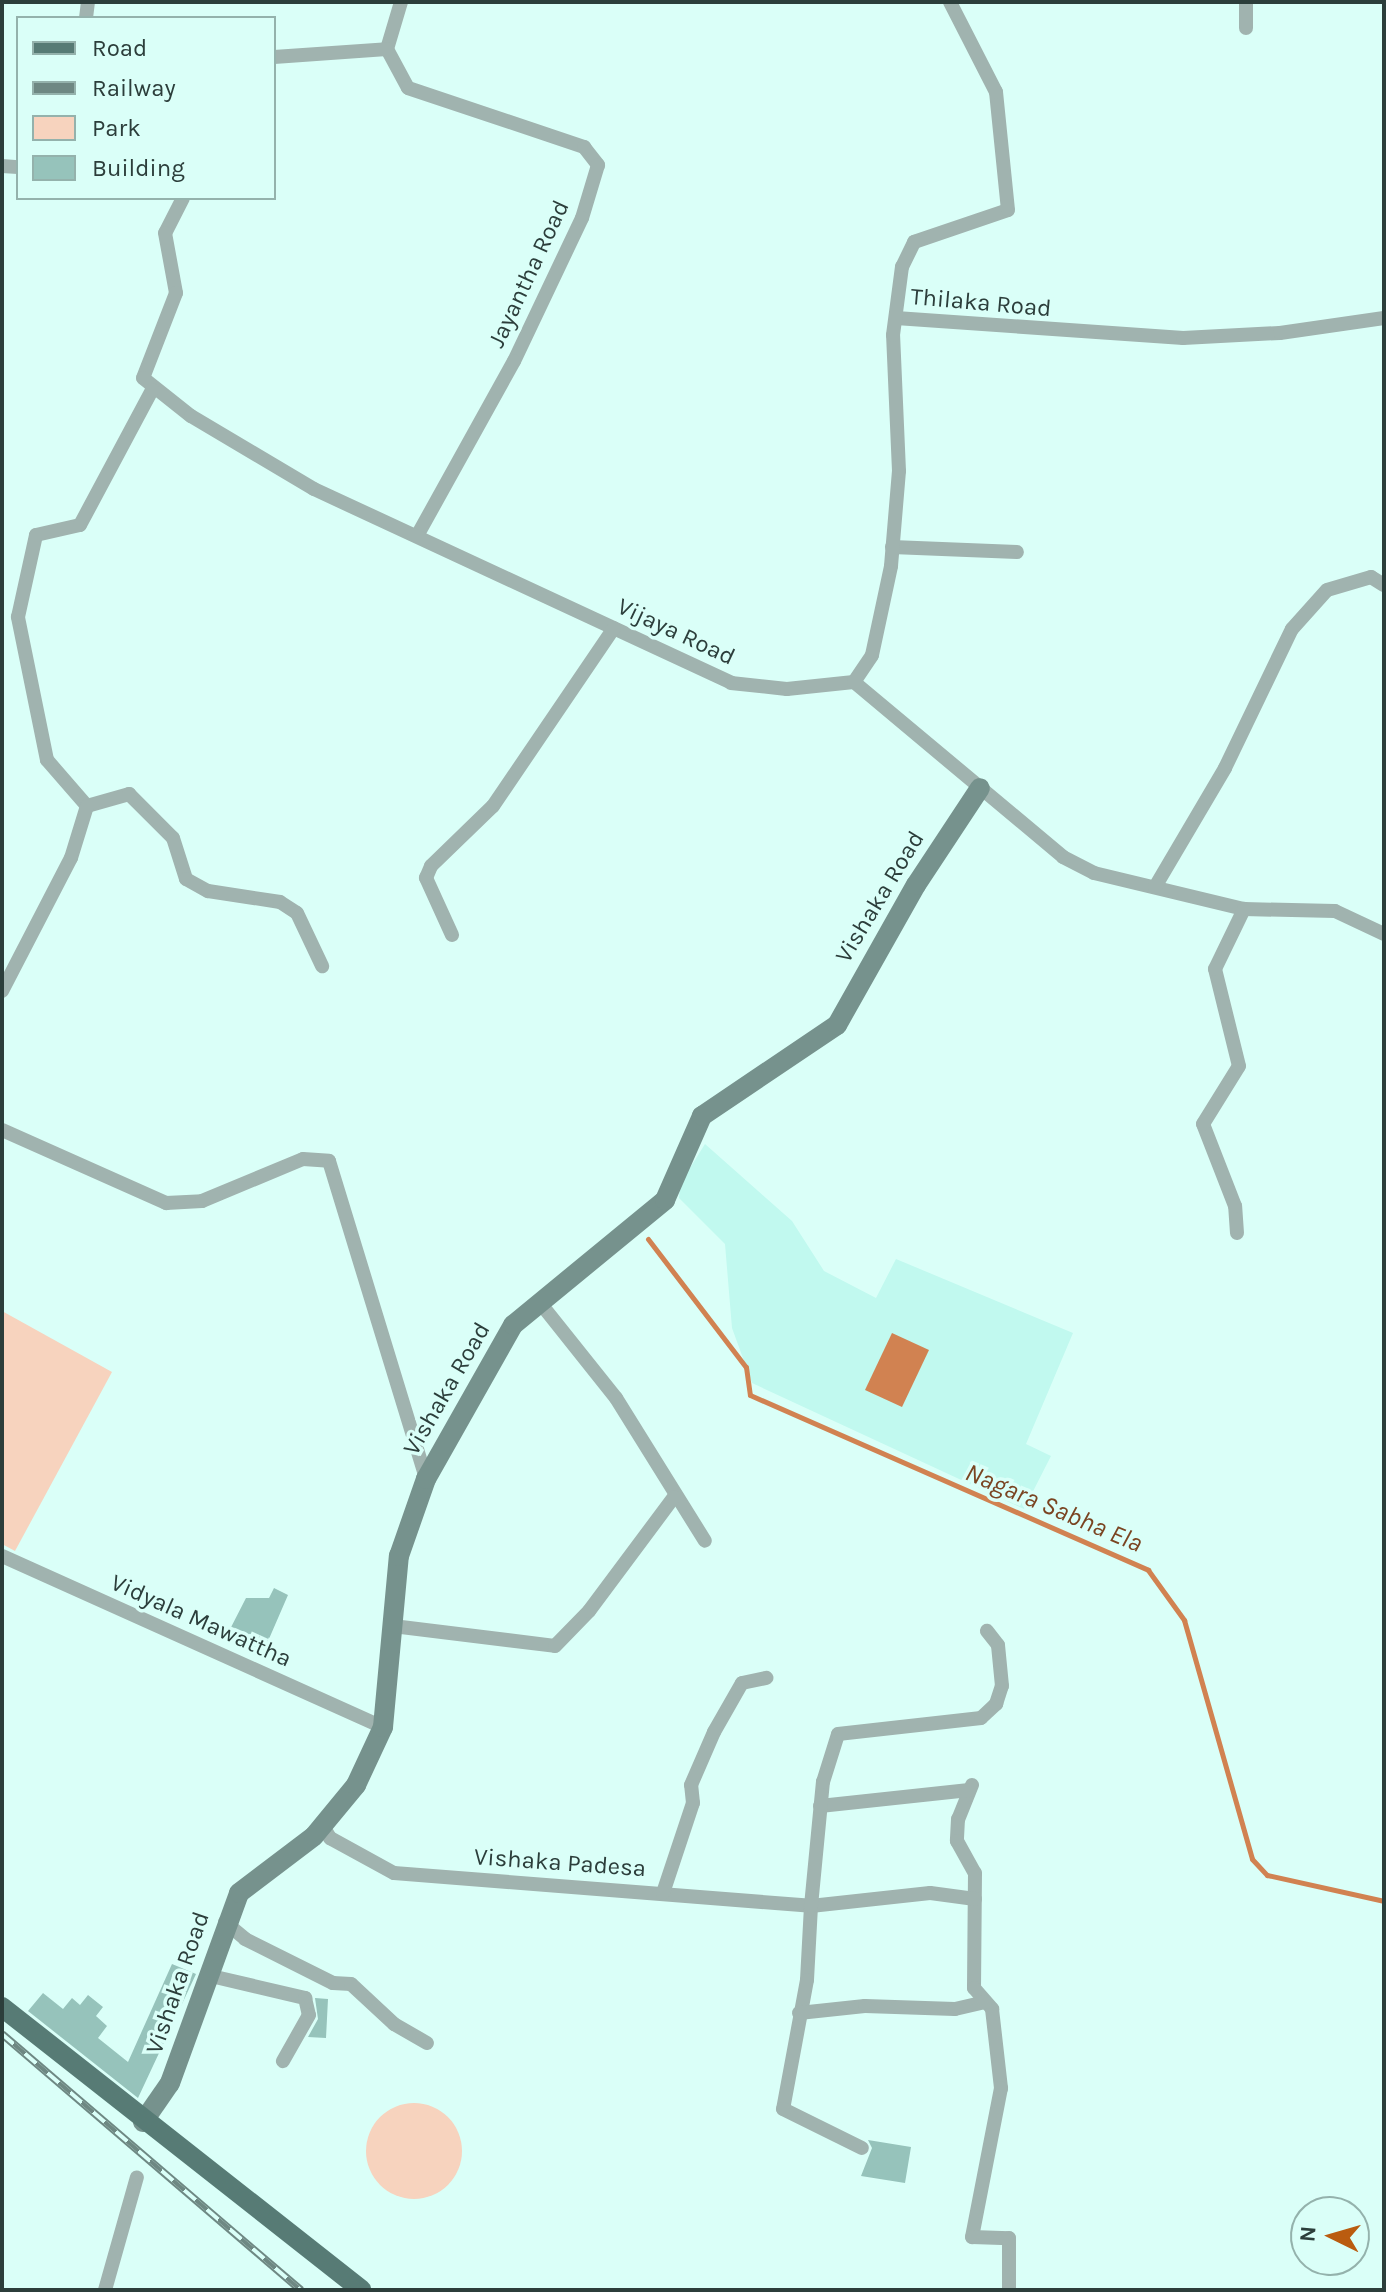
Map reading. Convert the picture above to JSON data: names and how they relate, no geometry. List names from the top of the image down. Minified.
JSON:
{"streets":{"street":["Jayantha Road","Thilaka Road","Vijaya Road","Vishaka Road","Vidyala Mawattha","Vishaka Padesa"]},"crossings":[["Jayantha Road","Vijaya Road"],["Thilaka Road","Vijaya Road"],["Vishaka Road","Vidyala Mawattha"],["Vishaka Road","Vishaka Padesa"]],"water":["Nagara Sabha Ela"],"legend":["Road","Railway","Park","Building"],"north":"left"}
